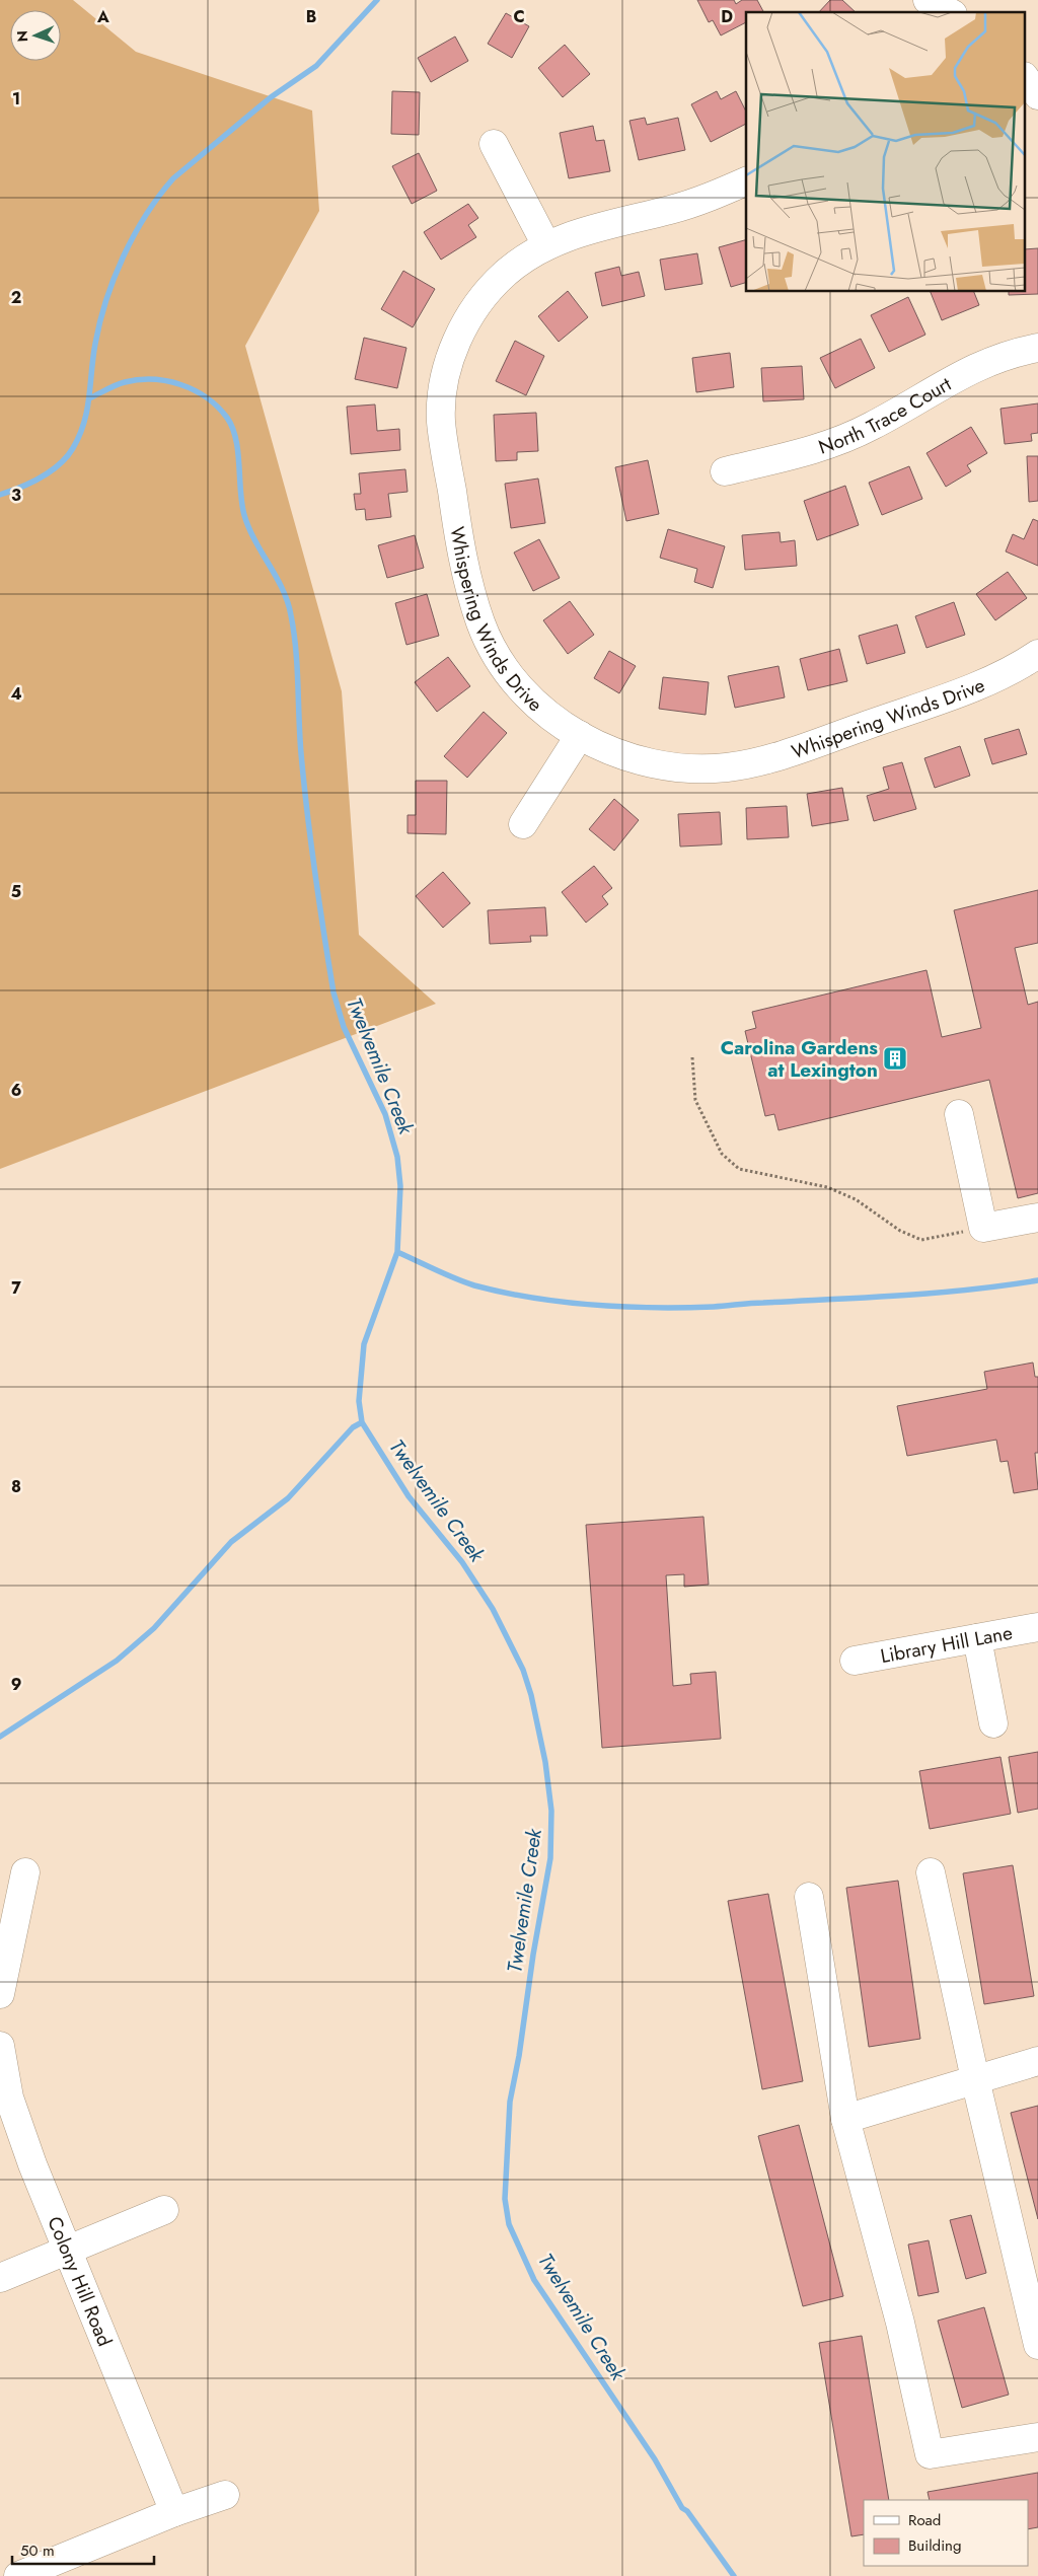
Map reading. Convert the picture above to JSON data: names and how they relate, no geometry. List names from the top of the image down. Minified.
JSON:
{"streets":{"street":["North Trace Court","Whispering Winds Drive","Library Hill Lane","Colony Hill Road"]},"water":["Twelvemile Creek"],"places":{"building":["Carolina Gardens at Lexington"]},"legend":["Road","Building"],"scale_bar":"50 m","north":"left","grid":{"columns":["A","B","C","D"],"rows":["1","2","3","4","5","6","7","8","9"]}}
